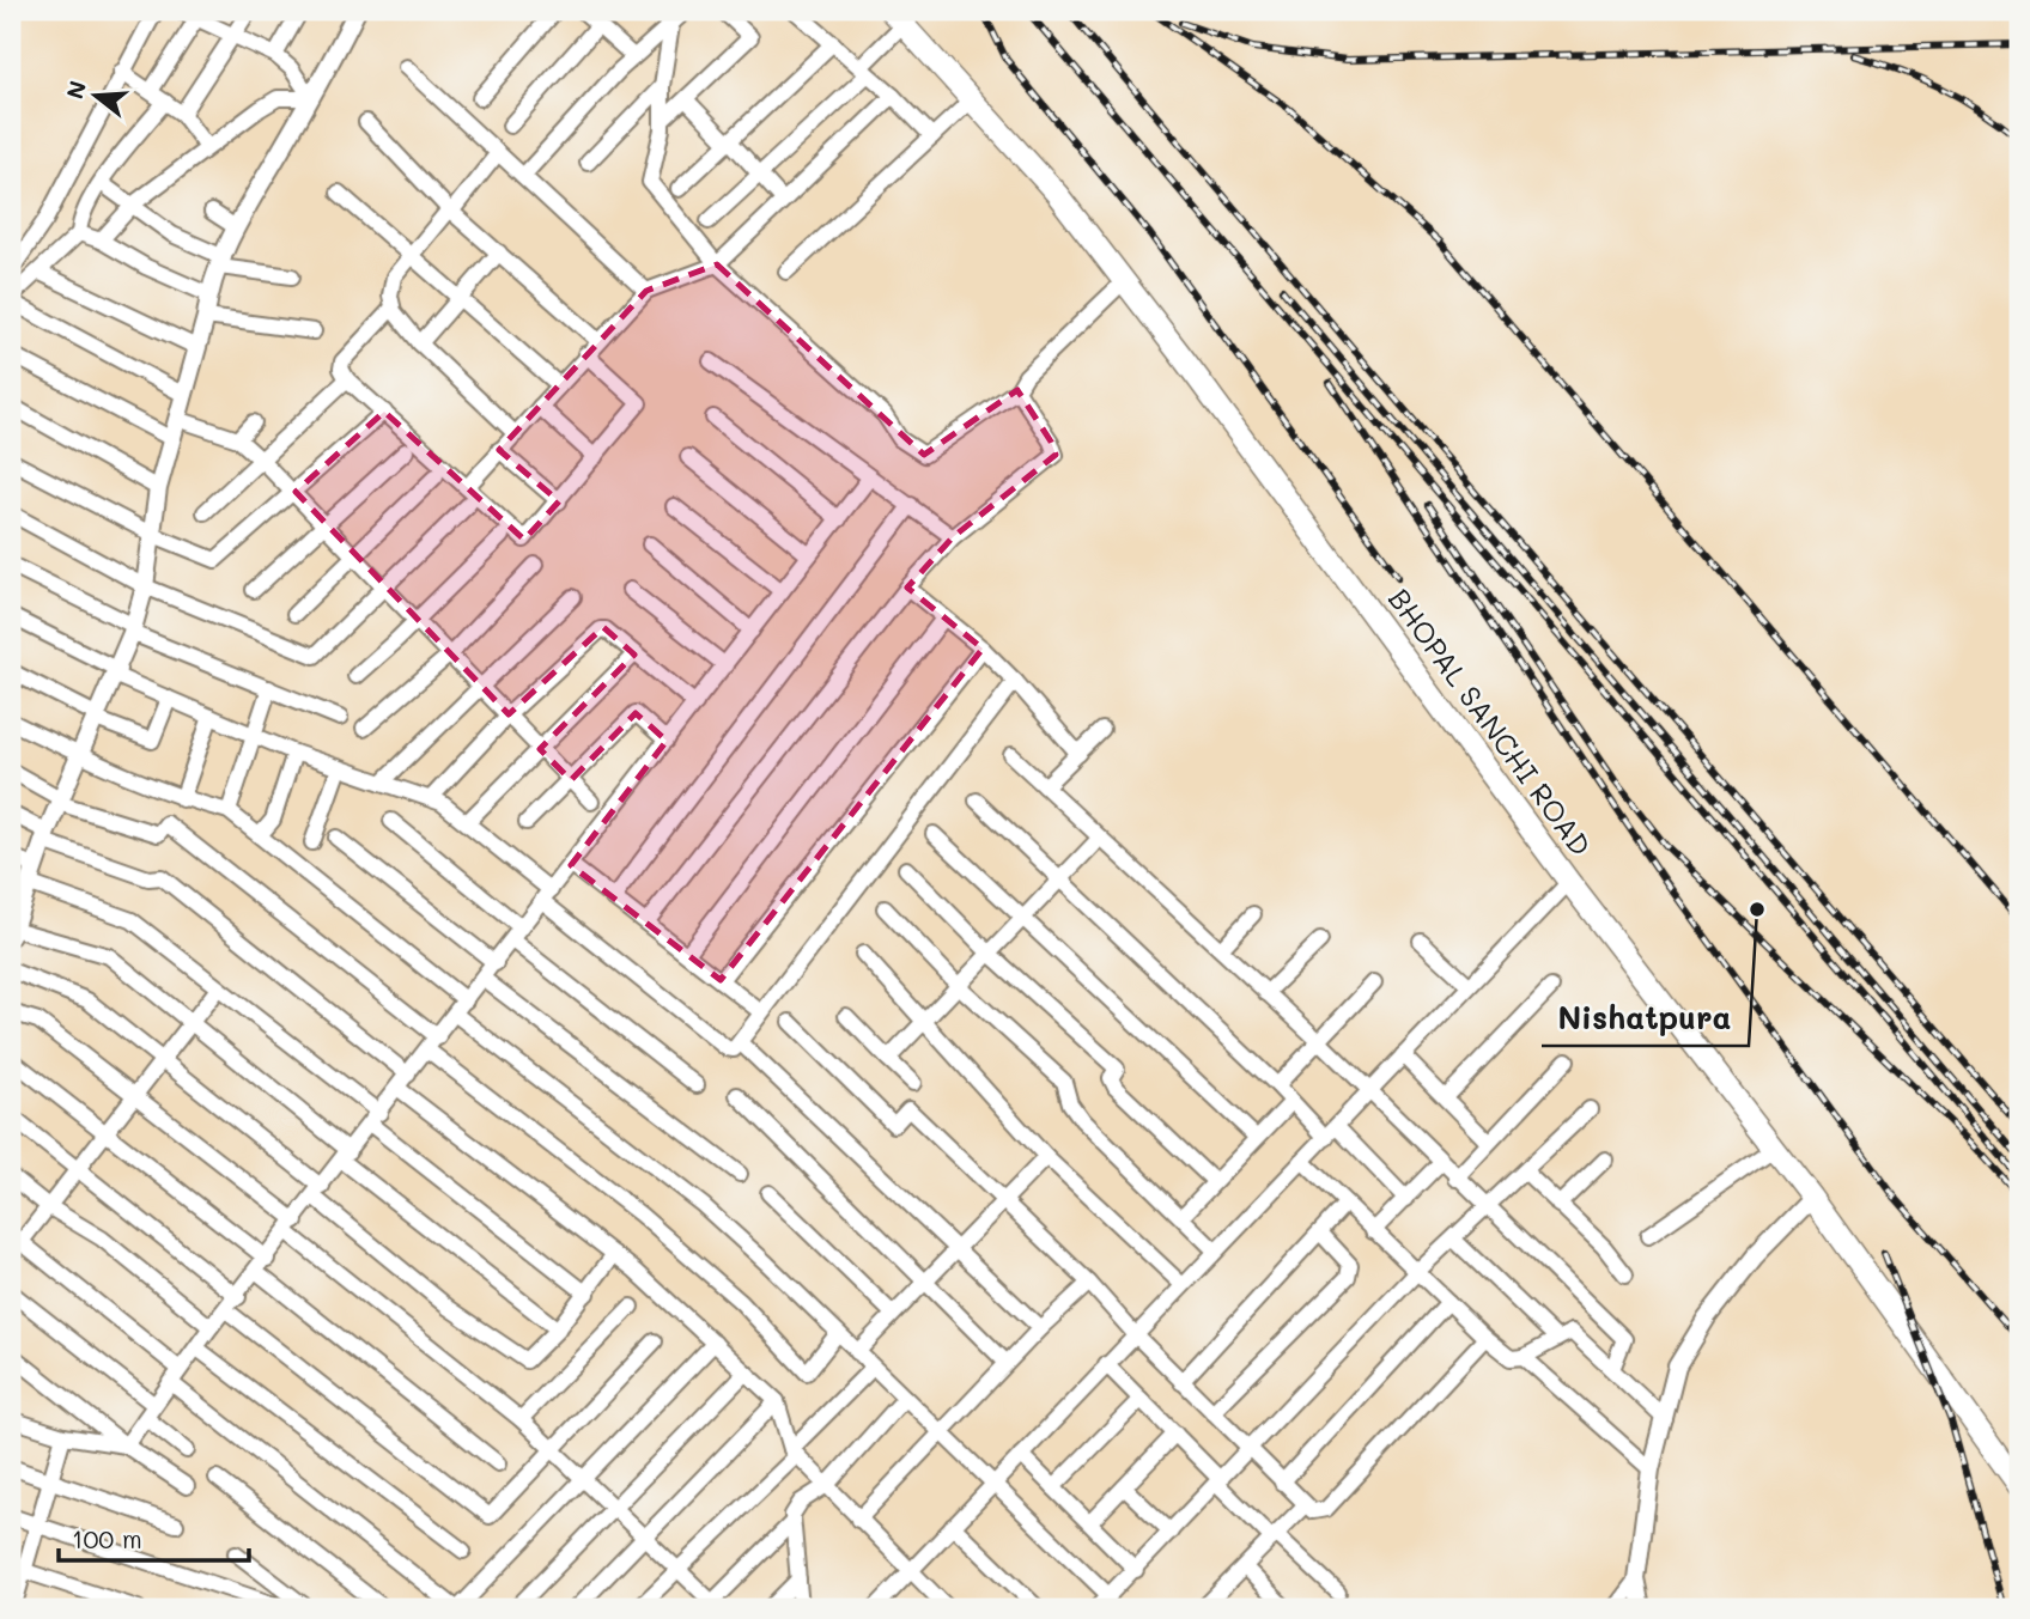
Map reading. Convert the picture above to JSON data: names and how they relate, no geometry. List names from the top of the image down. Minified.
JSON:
{"streets":{"main road":["BHOPAL SANCHI ROAD"]},"places":["Nishatpura"],"scale_bar":"100 m","north":"left"}
